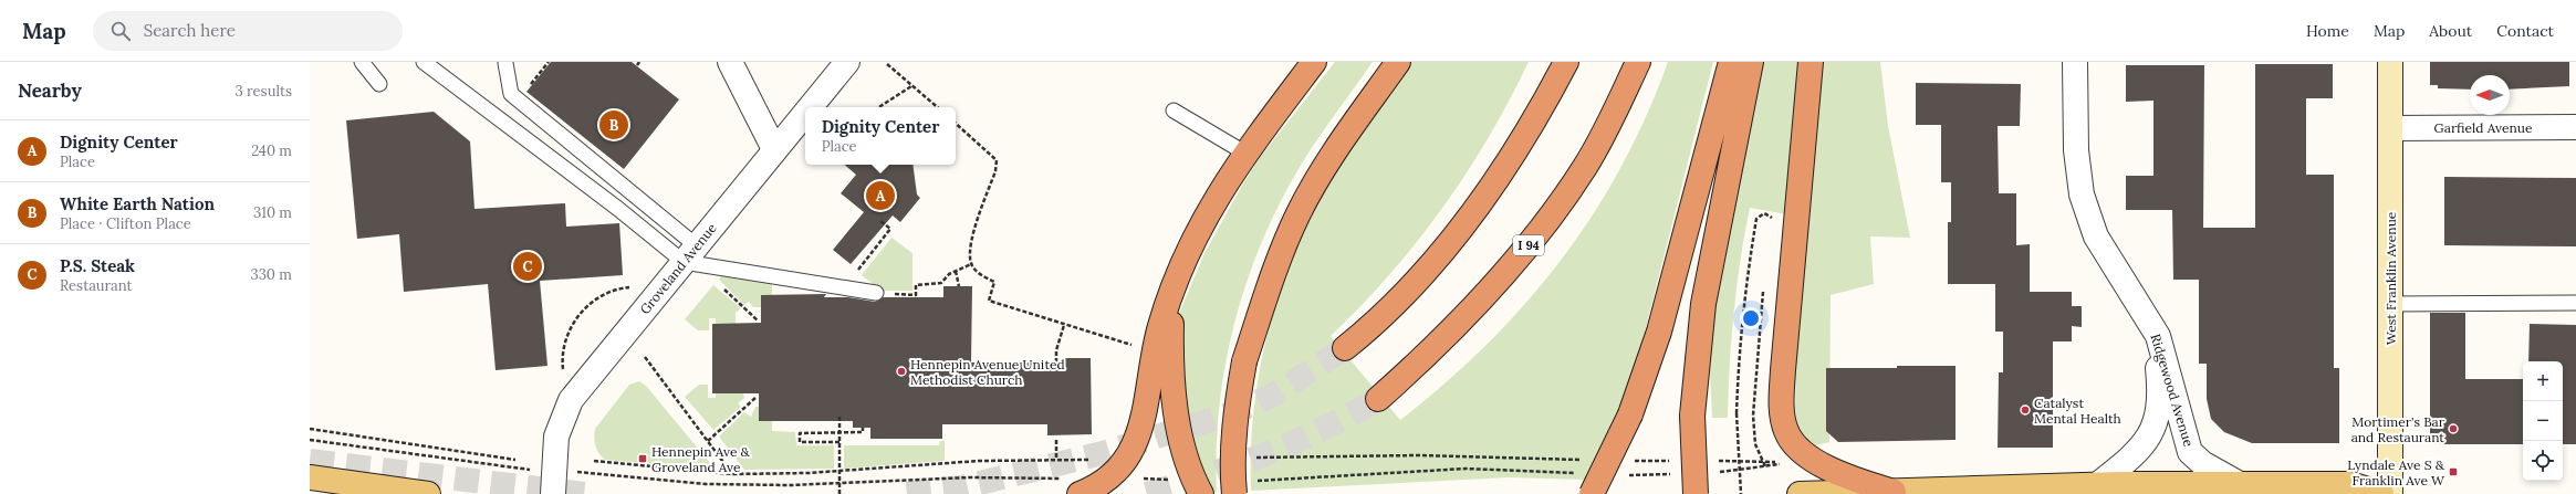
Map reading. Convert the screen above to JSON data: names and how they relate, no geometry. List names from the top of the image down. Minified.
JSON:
{"streets":{"highway":["I 94"],"main road":["West Franklin Avenue"],"street":["Garfield Avenue","Groveland Avenue","Ridgewood Avenue"]},"crossings":[["Garfield Avenue","West Franklin Avenue"]],"places":{"other":["Hennepin Avenue United Methodist Church","Catalyst Mental Health","Mortimer's Bar and Restaurant"],"transit":["Hennepin Ave & Groveland Ave","Lyndale Ave S & Franklin Ave W"]},"north":"left","page":{"header":"Map","search":"Search here","nav":["Home","Map","About","Contact"],"heading":["Nearby","3 results"],"popup":["Dignity Center","Place"],"pins":["B","A","C"],"list":[{"mark":"A","name":"Dignity Center","note":"Place","value":"240 m"},{"mark":"B","name":"White Earth Nation","note":"Place · Clifton Place","value":"310 m"},{"mark":"C","name":"P.S. Steak","note":"Restaurant","value":"330 m"}],"map_buttons":["+","−"]}}
